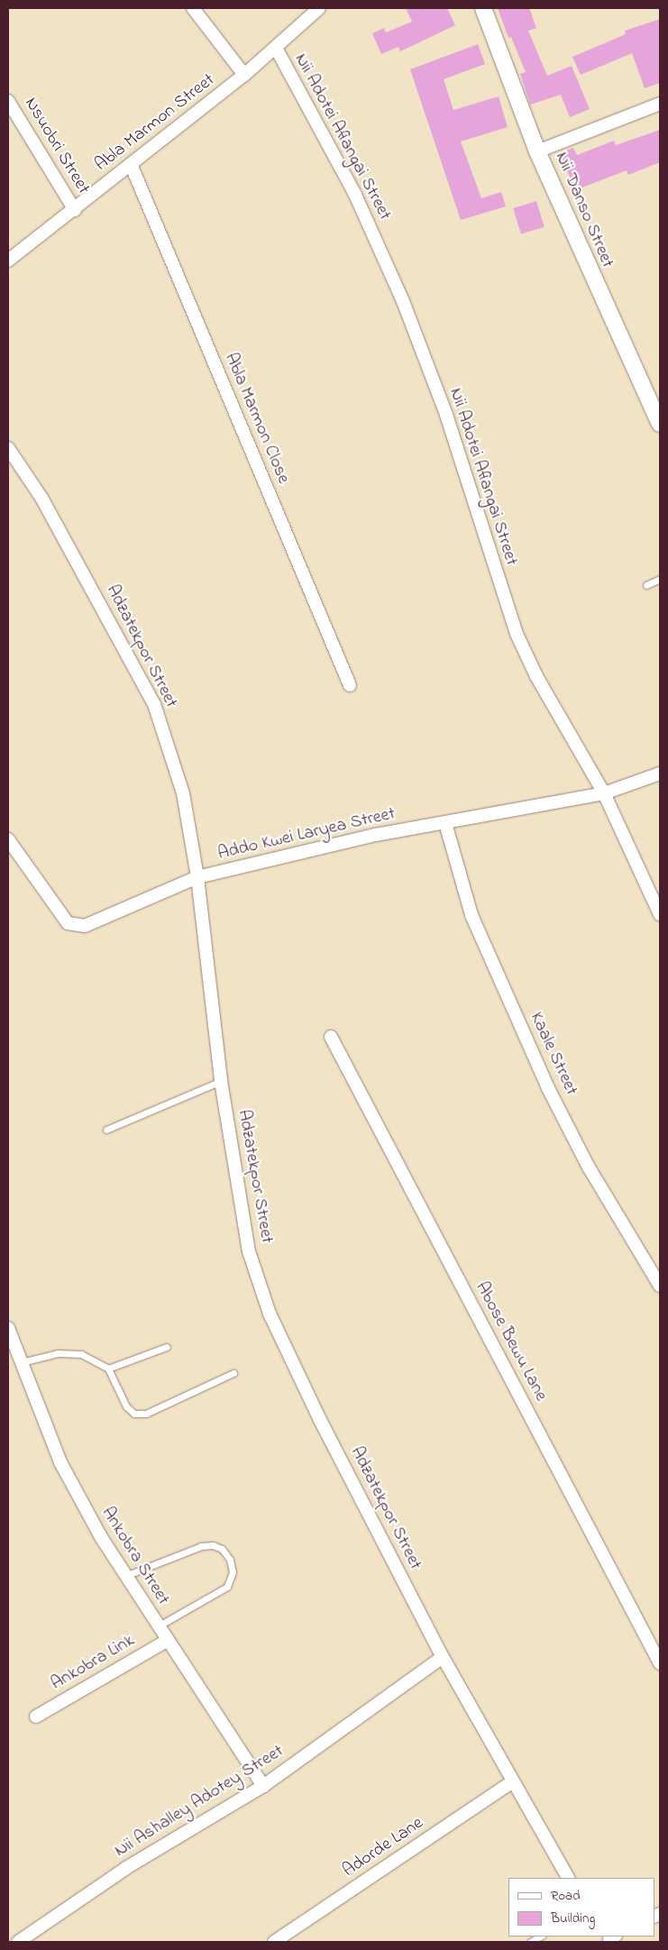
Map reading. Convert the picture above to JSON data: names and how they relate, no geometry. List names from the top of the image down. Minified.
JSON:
{"streets":{"street":["Abla Marmon Street","Nii Adotei Aflangai Street","Nsuobri Street","Nii Danso Street","Abla Marmon Close","Adzatekpor Street","Addo Kwei Laryea Street","Kaale Street","Abose Bewu Lane","Ankobra Street","Ankobra Link","Nii Ashalley Adotey Street","Adorde Lane"]},"crossings":[["Abla Marmon Street","Nii Adotei Aflangai Street"],["Abla Marmon Street","Nsuobri Street"],["Abla Marmon Street","Abla Marmon Close"],["Nii Adotei Aflangai Street","Addo Kwei Laryea Street"],["Adzatekpor Street","Addo Kwei Laryea Street"],["Adzatekpor Street","Nii Ashalley Adotey Street"],["Adzatekpor Street","Adorde Lane"],["Addo Kwei Laryea Street","Kaale Street"],["Ankobra Street","Ankobra Link"],["Ankobra Street","Nii Ashalley Adotey Street"]],"legend":["Road","Building"]}
